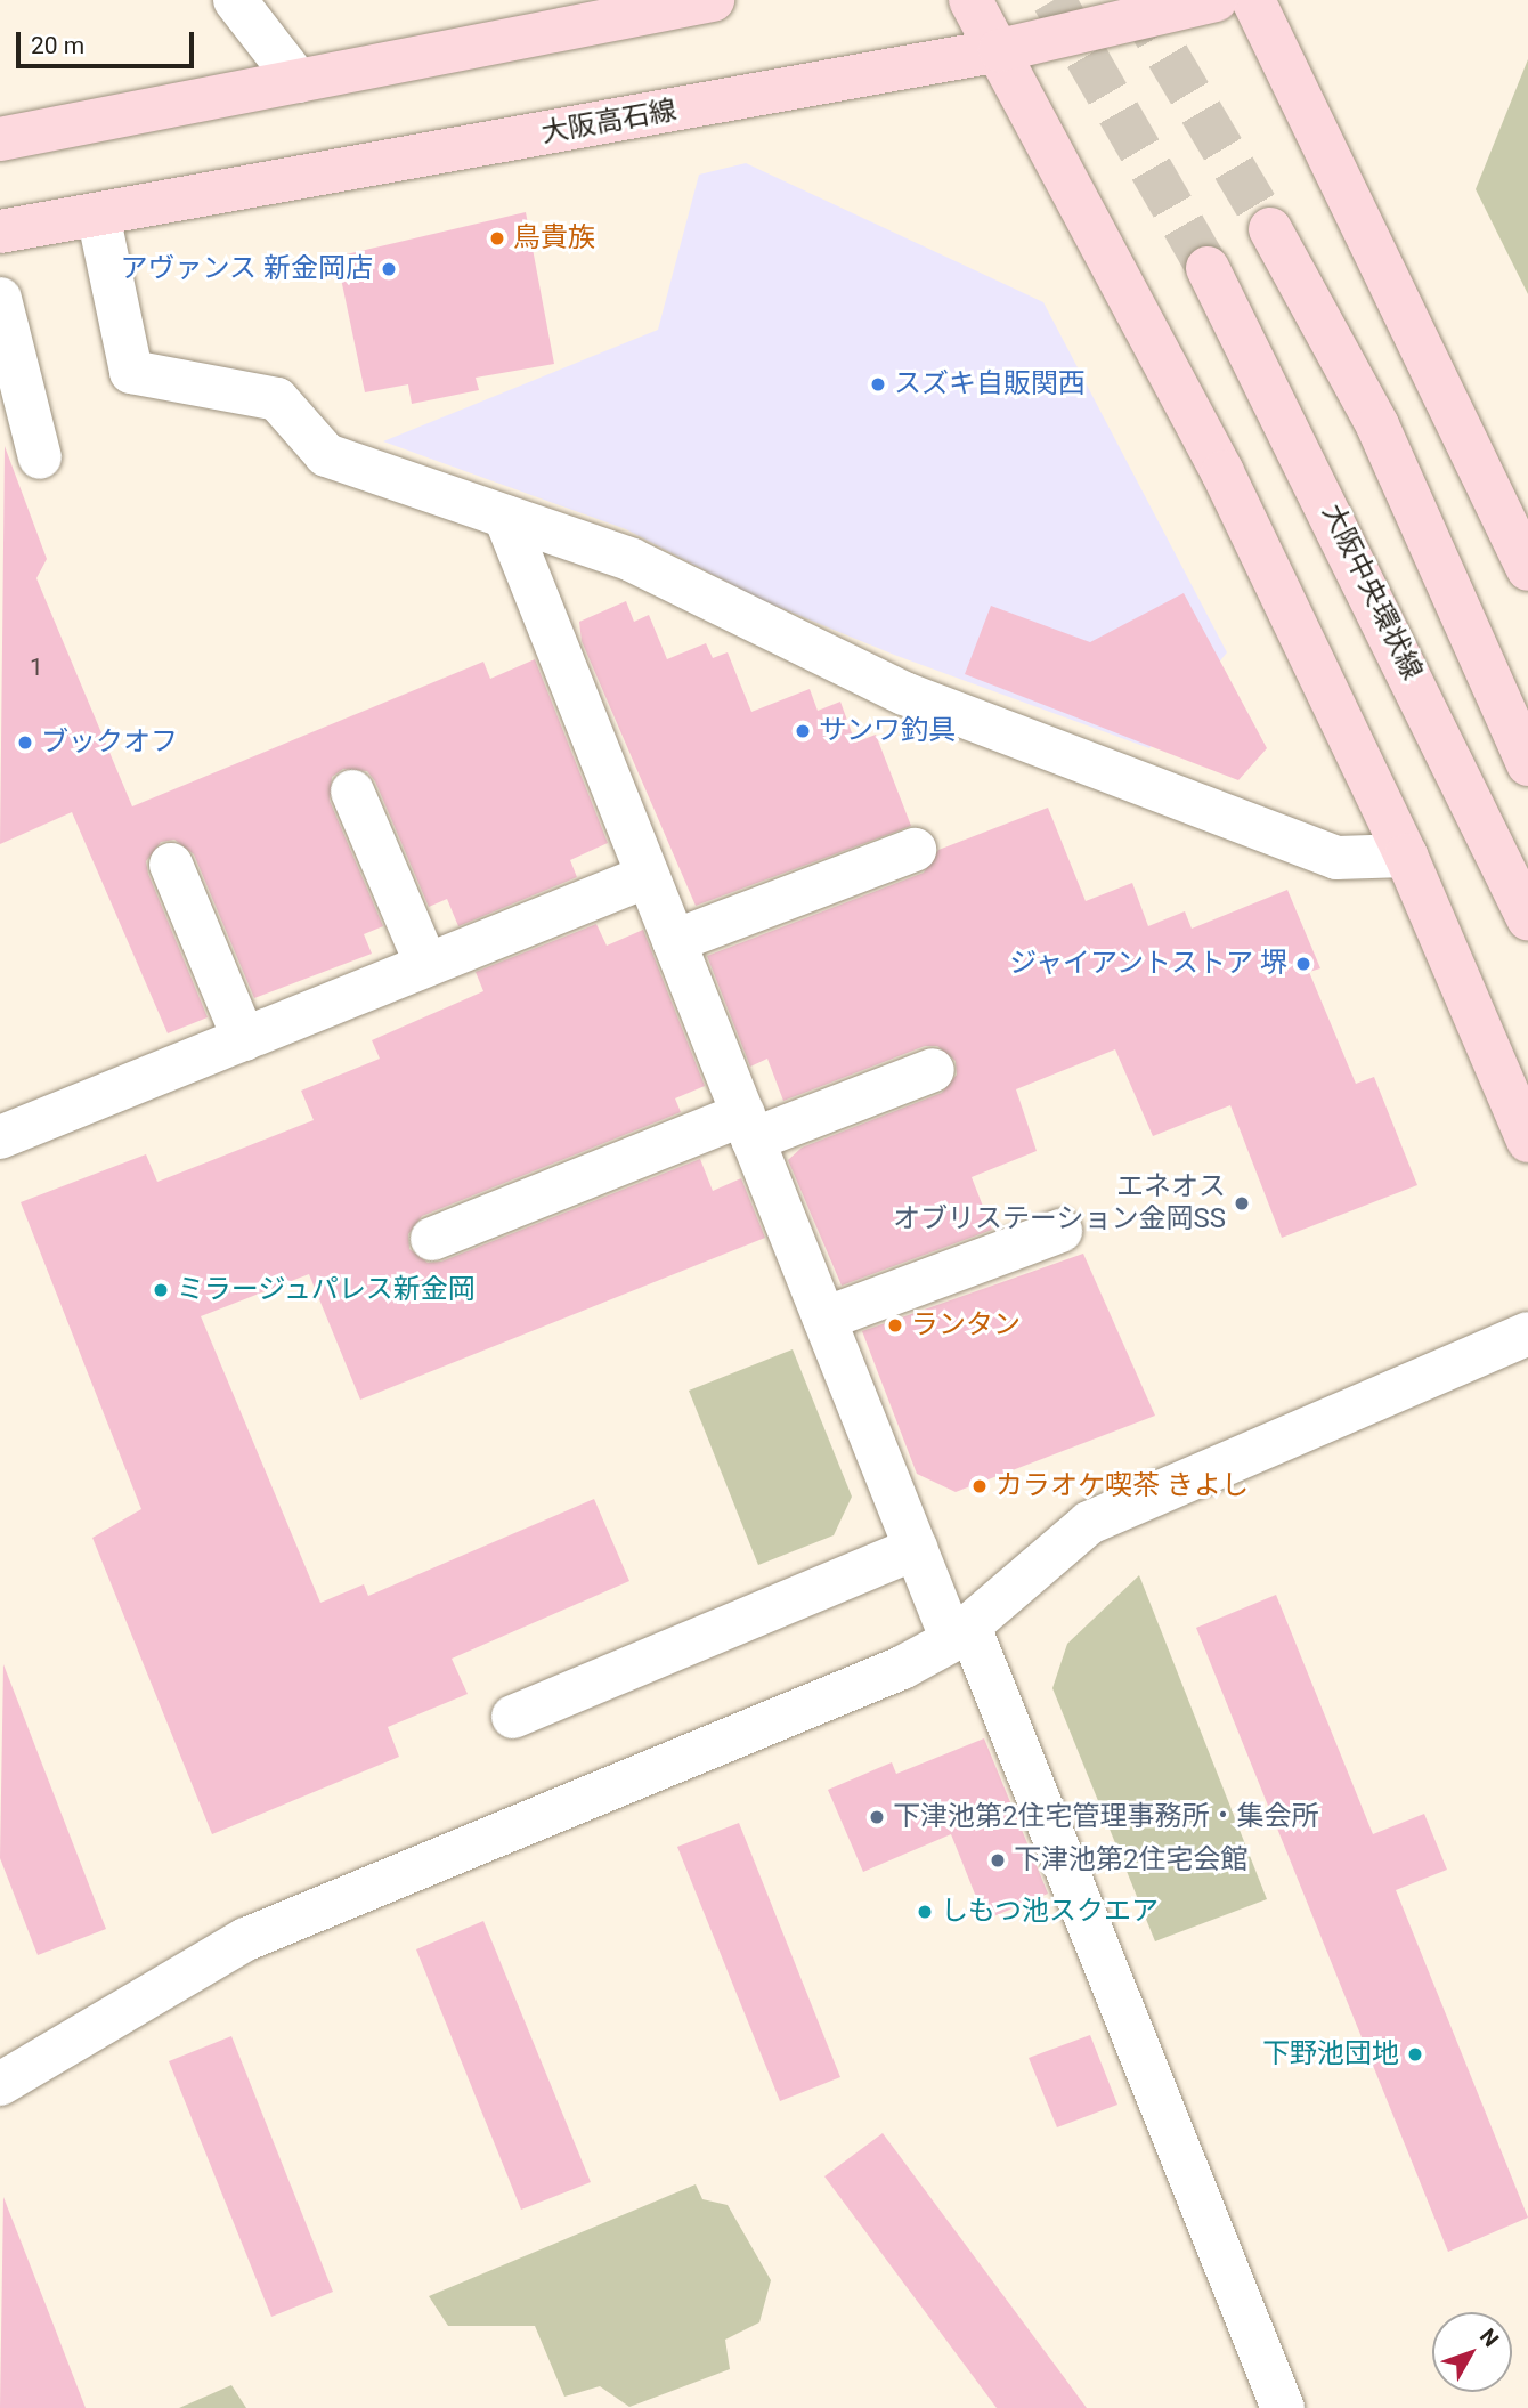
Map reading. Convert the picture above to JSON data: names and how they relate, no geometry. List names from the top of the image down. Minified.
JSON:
{"streets":{"main road":["大阪高石線","大阪中央環状線"]},"places":["鳥貴族","アヴァンス 新金岡店","スズキ自販関西","サンワ釣具","ブックオフ","ジャイアントストア 堺","エネオス オブリステーション金岡SS","ミラージュパレス新金岡","ランタン","カラオケ喫茶 きよし","下津池第2住宅管理事務所・集会所","下津池第2住宅会館","しもつ池スクエア","下野池団地"],"house_numbers":["1"],"scale_bar":"20 m","north":"top right"}
